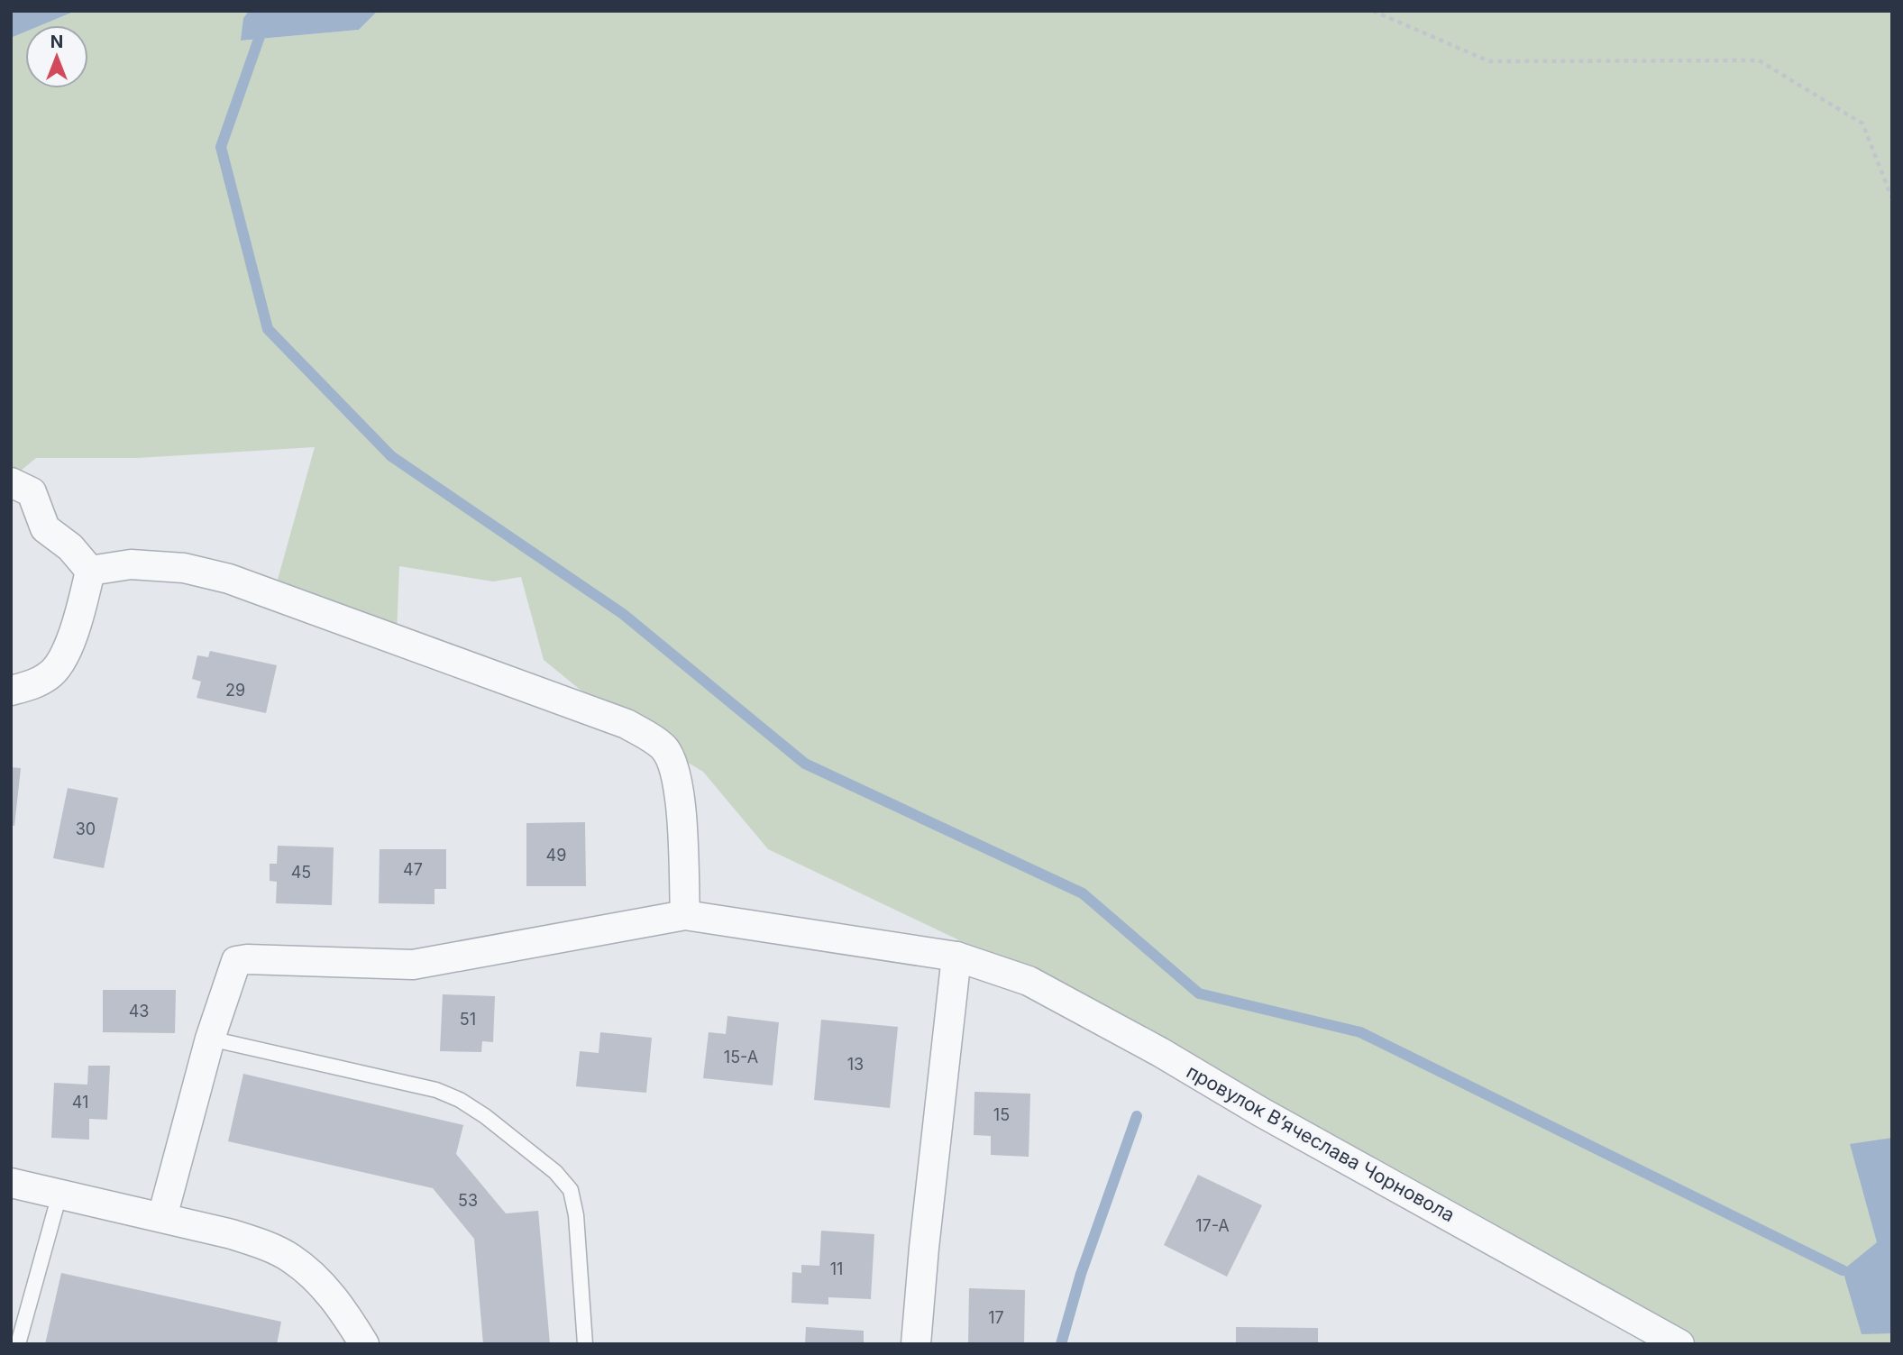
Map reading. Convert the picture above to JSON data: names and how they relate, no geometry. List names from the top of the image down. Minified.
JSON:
{"streets":{"street":["провулок Вʼячеслава Чорновола"]},"house_numbers":["29","30","49","47","45","43","51","15-А","13","41","15","53","17-А","11","17"],"north":"top"}
